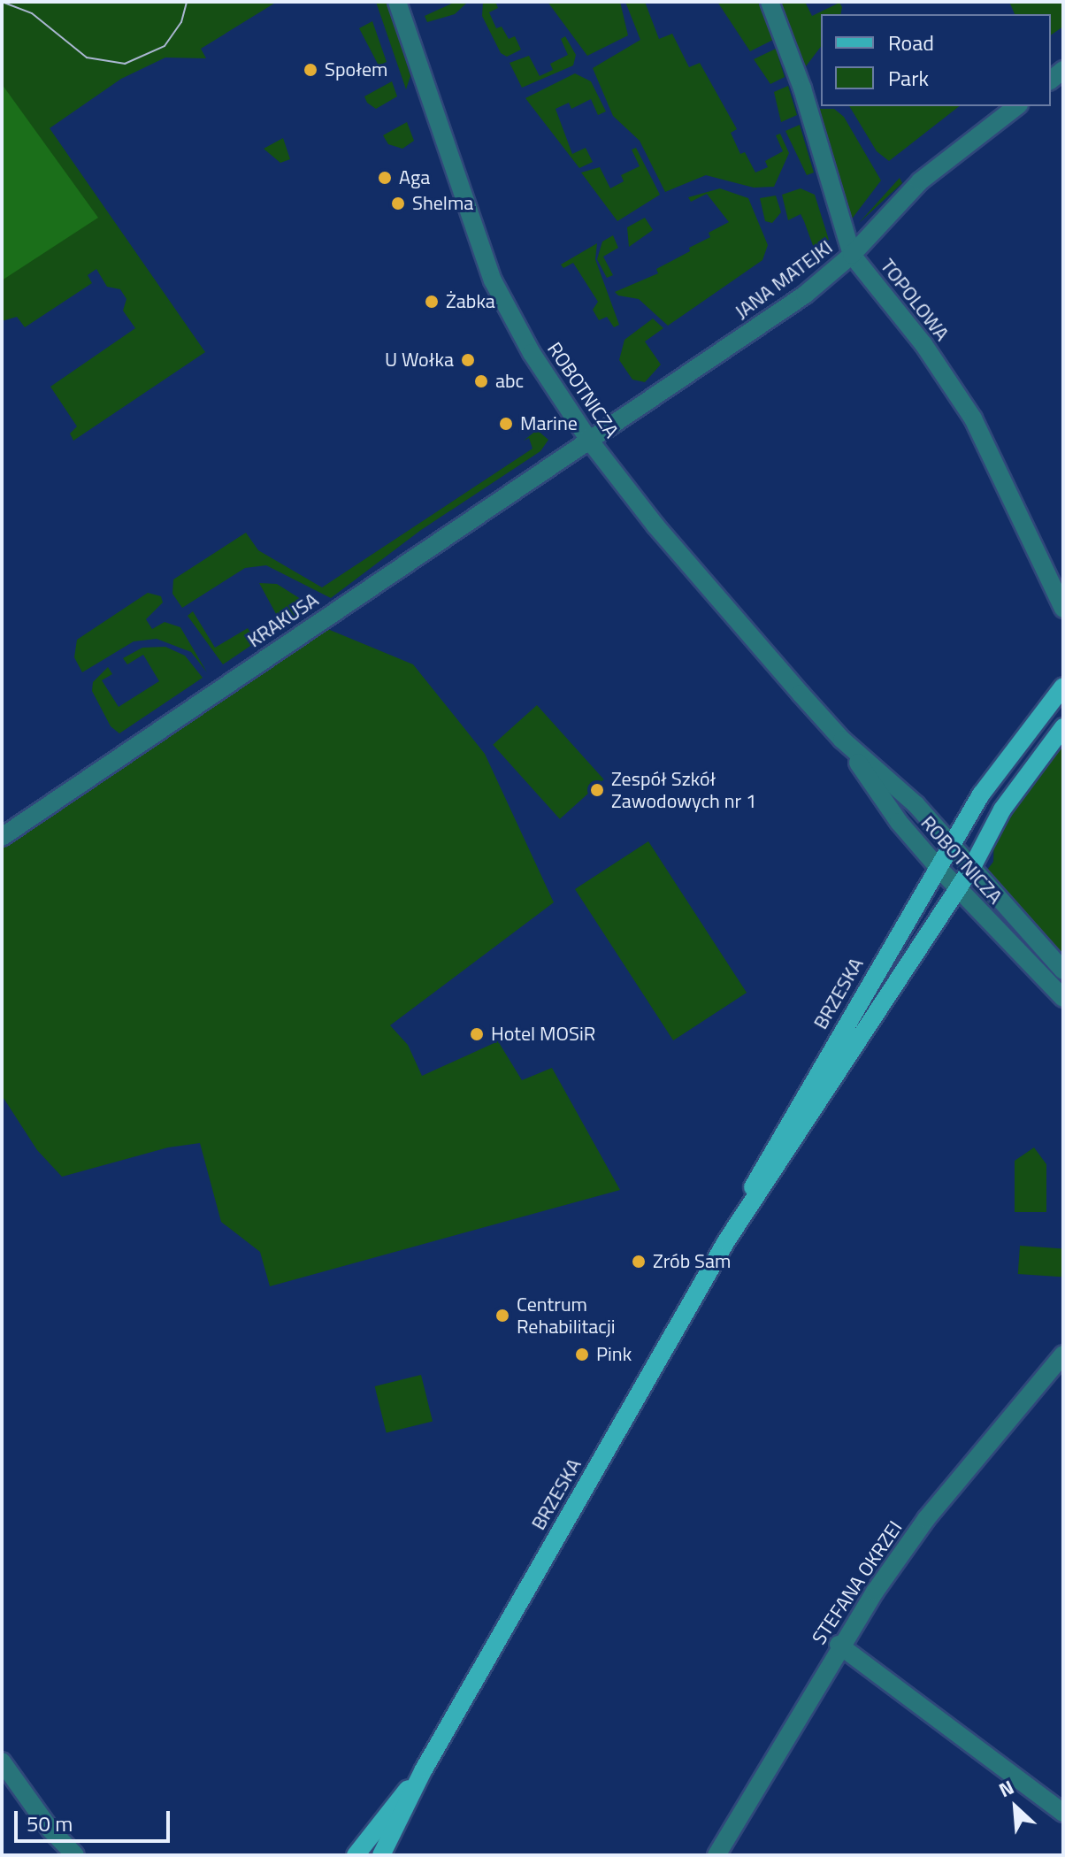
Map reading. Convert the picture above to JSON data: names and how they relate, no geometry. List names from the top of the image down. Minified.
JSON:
{"streets":{"main road":["BRZESKA"],"street":["JANA MATEJKI","TOPOLOWA","ROBOTNICZA","KRAKUSA","STEFANA OKRZEI"]},"crossings":[["JANA MATEJKI","TOPOLOWA"],["JANA MATEJKI","ROBOTNICZA"],["JANA MATEJKI","KRAKUSA"],["ROBOTNICZA","KRAKUSA"],["ROBOTNICZA","BRZESKA"]],"places":["Społem","Aga","Shelma","Żabka","U Wołka","abc","Marine","Zespół Szkół Zawodowych nr 1","Hotel MOSiR","Zrób Sam","Centrum Rehabilitacji","Pink"],"legend":["Road","Park"],"scale_bar":"50 m","north":"top left"}
